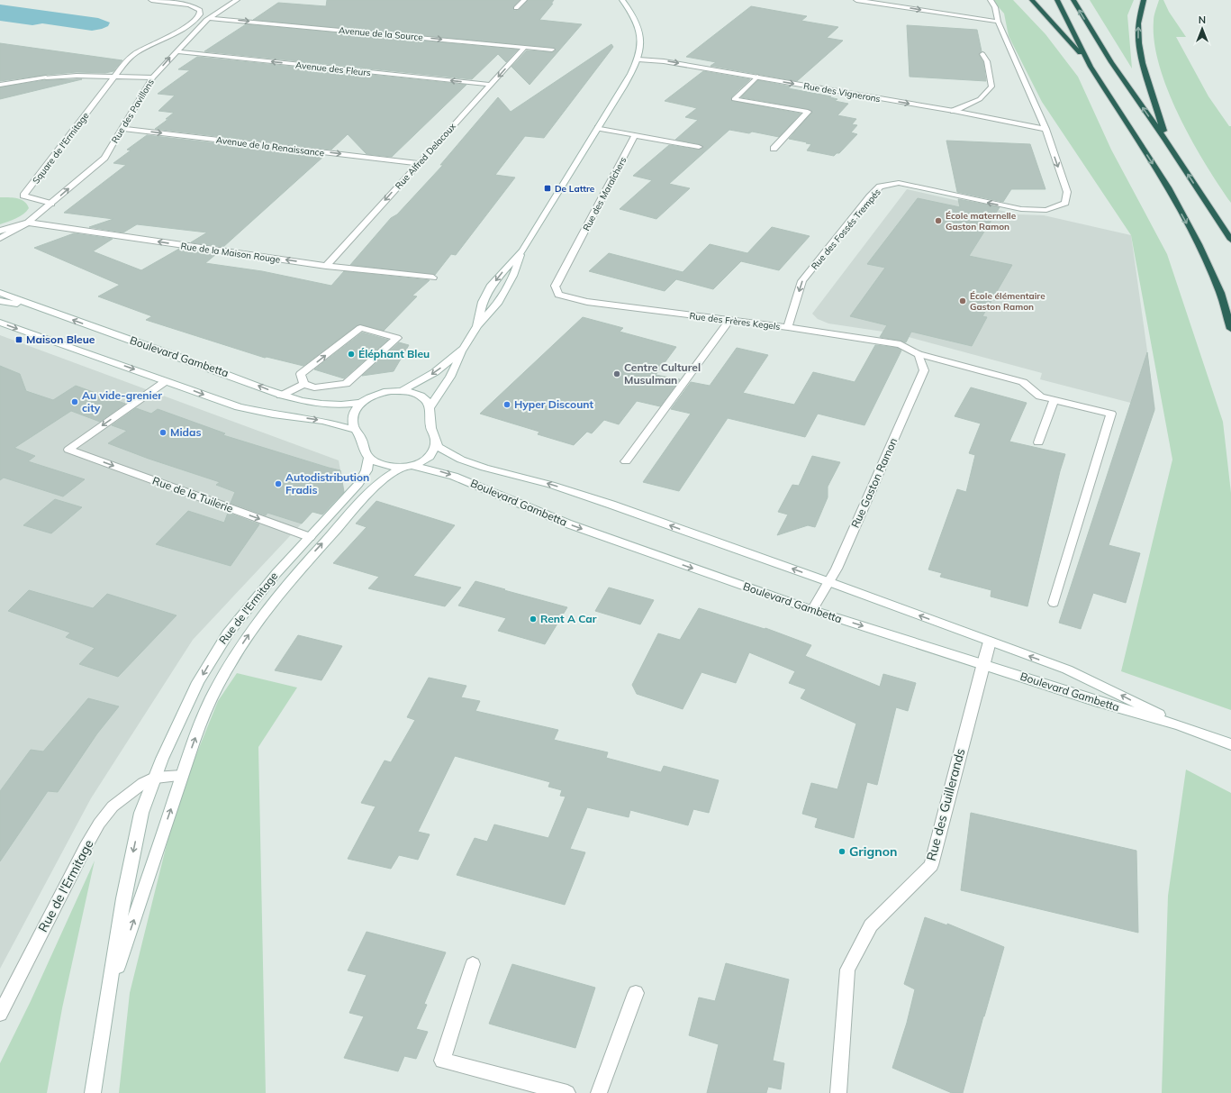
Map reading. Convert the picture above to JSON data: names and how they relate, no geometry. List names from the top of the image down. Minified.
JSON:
{"streets":{"street":["Avenue de la Source","Avenue des Fleurs","Rue des Vignerons","Rue des Pavillons","Avenue de la Renaissance","Square de l'Ermitage","Rue Alfred Delacoux","Rue des Maraîchers","Rue des Fossés Trempés","Rue de la Maison Rouge","Rue des Frères Kegels","Boulevard Gambetta","Rue Gaston Ramon","Rue de la Tuilerie","Rue de l'Ermitage","Rue des Guillerands"]},"crossings":[["Avenue de la Source","Rue des Pavillons"],["Avenue de la Source","Rue Alfred Delacoux"],["Avenue des Fleurs","Rue des Pavillons"],["Avenue des Fleurs","Rue Alfred Delacoux"],["Rue des Vignerons","Rue des Fossés Trempés"],["Rue des Pavillons","Avenue de la Renaissance"],["Rue des Pavillons","Square de l'Ermitage"],["Rue des Pavillons","Rue de la Maison Rouge"],["Avenue de la Renaissance","Rue Alfred Delacoux"],["Rue Alfred Delacoux","Rue de la Maison Rouge"],["Rue des Maraîchers","Rue des Frères Kegels"],["Rue des Fossés Trempés","Rue des Frères Kegels"],["Rue des Frères Kegels","Rue Gaston Ramon"],["Boulevard Gambetta","Rue Gaston Ramon"],["Boulevard Gambetta","Rue de l'Ermitage"],["Boulevard Gambetta","Rue des Guillerands"],["Rue de la Tuilerie","Rue de l'Ermitage"]],"one_way":["Avenue de la Source","Avenue des Fleurs","Rue des Pavillons","Avenue de la Renaissance","Rue Alfred Delacoux","Rue de la Maison Rouge"],"places":{"transit":["De Lattre","Maison Bleue"],"other":["École maternelle Gaston Ramon","École élémentaire Gaston Ramon","Éléphant Bleu","Centre Culturel Musulman","Au vide-grenier city","Hyper Discount","Midas","Autodistribution Fradis","Rent A Car","Grignon"]},"north":"top"}
